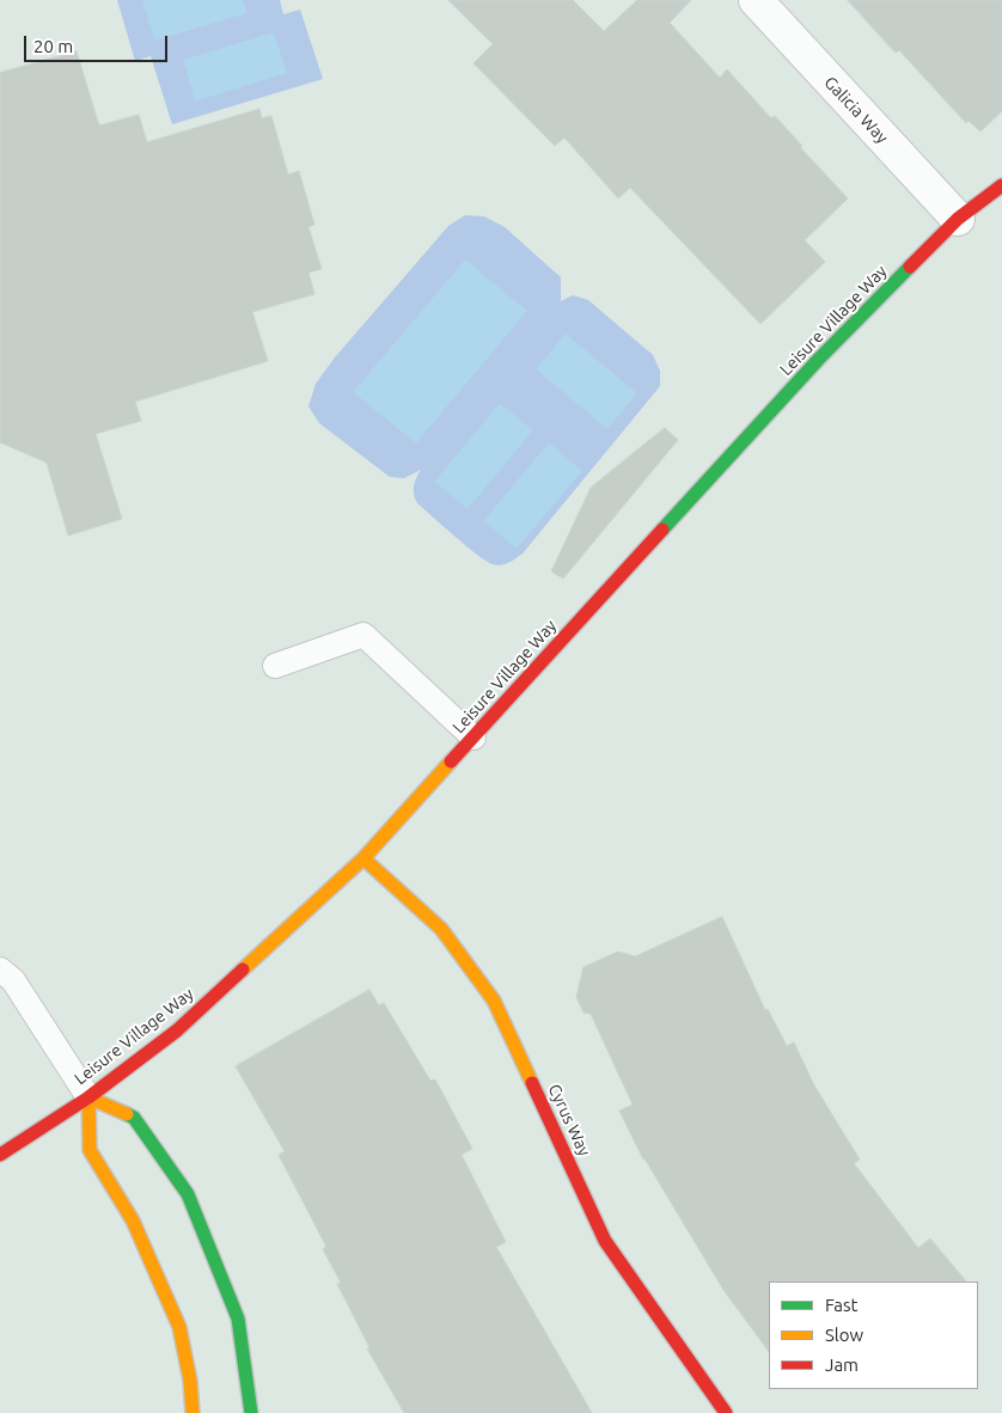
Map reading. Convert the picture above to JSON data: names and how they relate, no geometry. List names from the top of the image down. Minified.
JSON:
{"streets":{"street":["Galicia Way","Leisure Village Way","Cyrus Way"]},"crossings":[["Galicia Way","Leisure Village Way"],["Leisure Village Way","Cyrus Way"]],"legend":["Fast","Slow","Jam"],"scale_bar":"20 m"}
